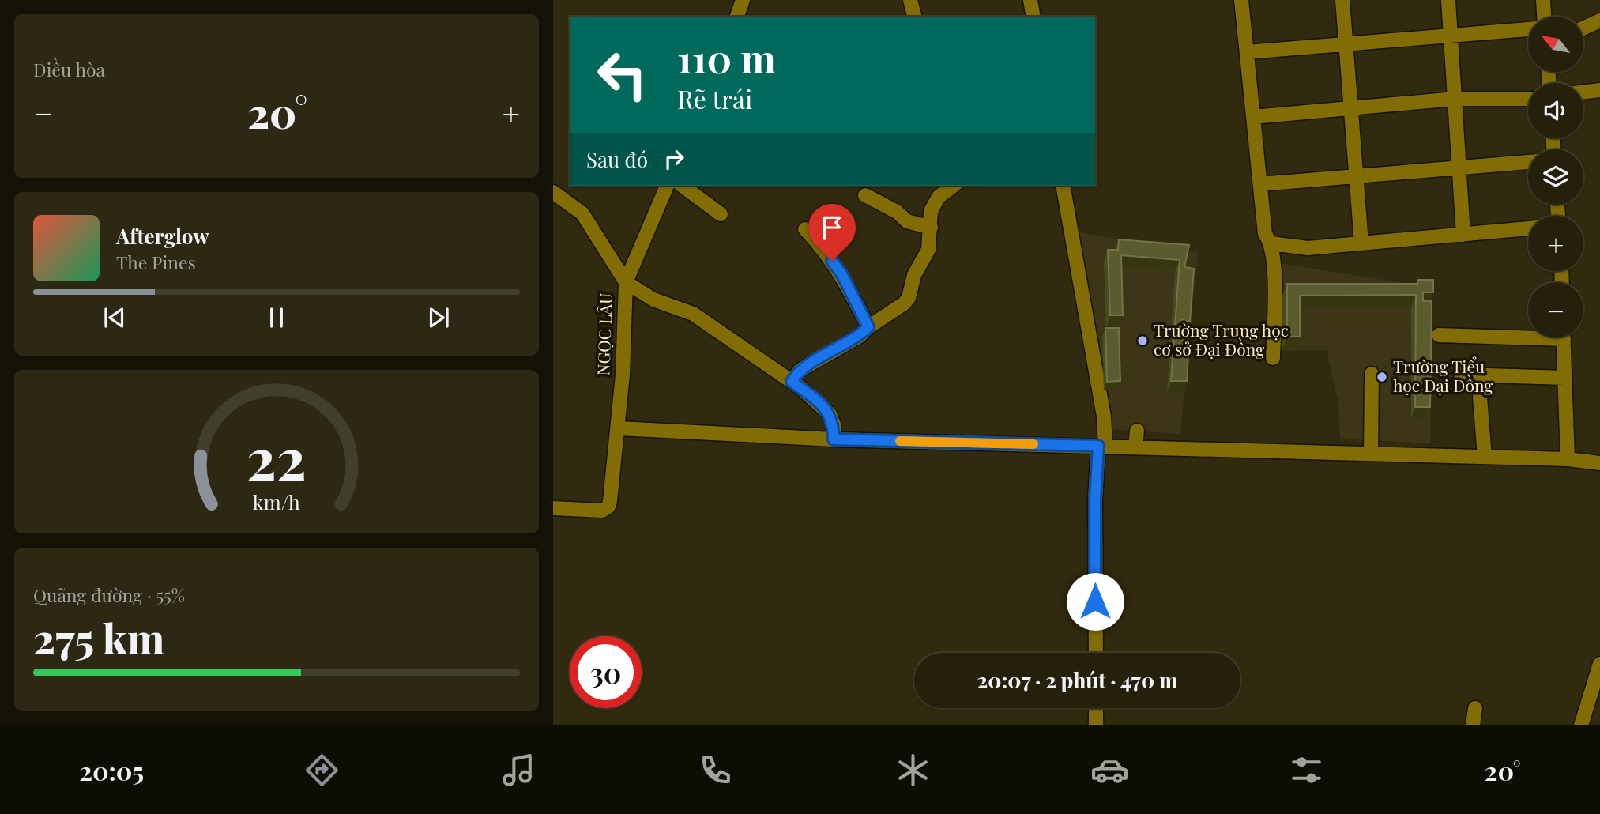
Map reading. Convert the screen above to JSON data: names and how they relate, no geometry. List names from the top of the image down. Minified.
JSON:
{"streets":{"street":["NGỌC LÂU"]},"places":["Trường Trung học cơ sở Đại Đồng","Trường Tiểu học Đại Đồng"],"north":"top left","page":{"tile":["Điều hòa",["Quãng đường · 55%","275 km"]],"map_buttons":["+","−"],"turn":["110 m","Rẽ trái"],"heat":["−","20°","+"],"then":"Sau đó","song":["Afterglow","The Pines"],"limit":"30","trip":"20:07 · 2 phút · 470 m","tabs":["20:05","20°"],"gauge":["22","km/h"]}}
